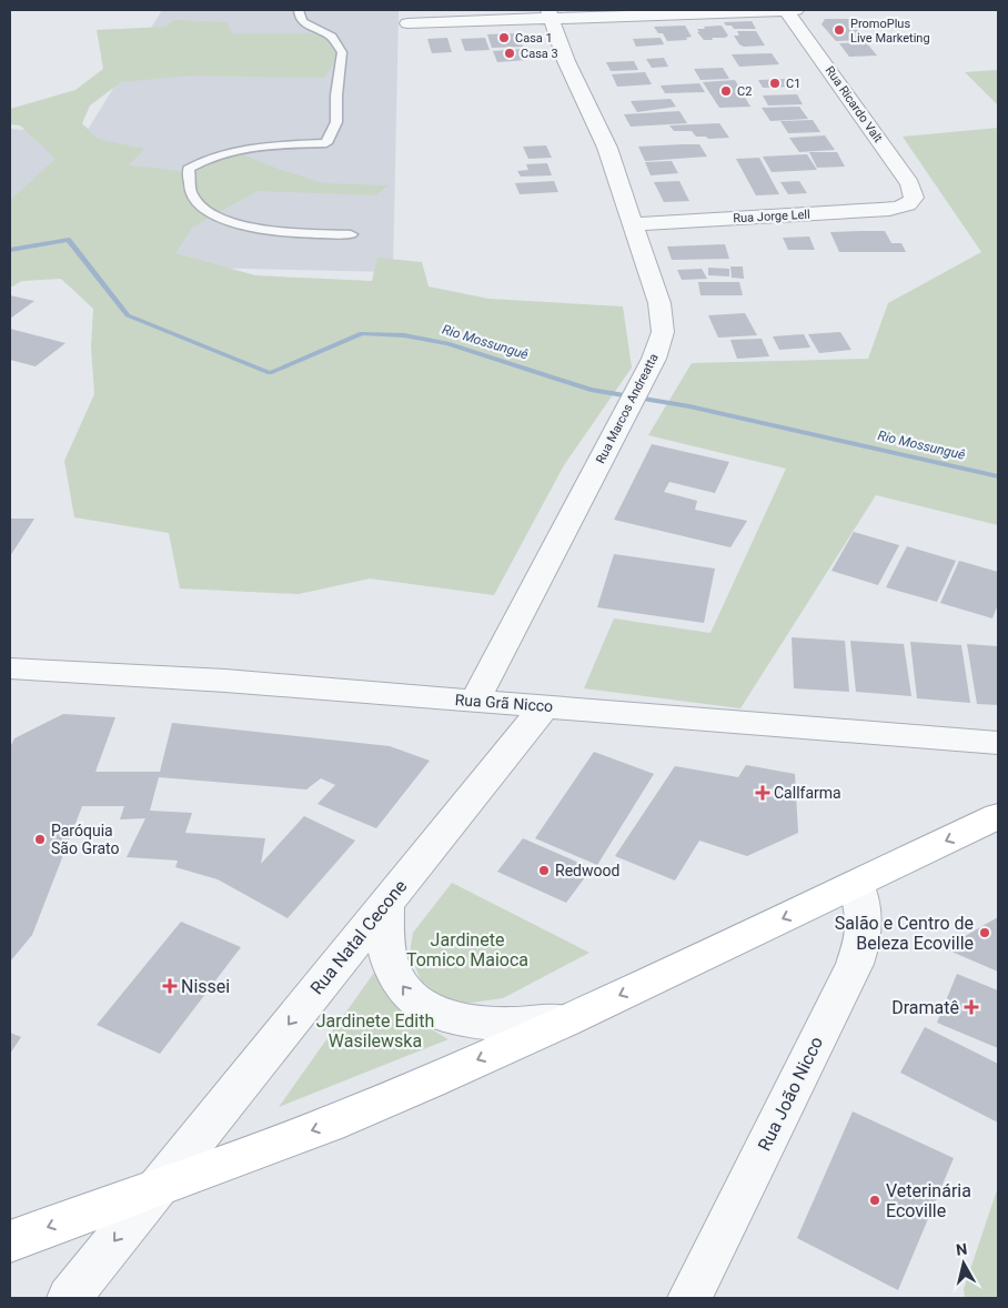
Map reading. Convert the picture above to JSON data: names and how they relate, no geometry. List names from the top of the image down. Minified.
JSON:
{"streets":{"street":["Rua Ricardo Valt","Rua Jorge Lell","Rua Marcos Andreatta","Rua Grã Nicco","Rua Natal Cecone","Rua João Nicco"]},"crossings":[["Rua Ricardo Valt","Rua Jorge Lell"],["Rua Jorge Lell","Rua Marcos Andreatta"],["Rua Marcos Andreatta","Rua Grã Nicco"],["Rua Grã Nicco","Rua Natal Cecone"]],"one_way":["Rua Natal Cecone"],"water":["Rio Mossunguê"],"parks":["Jardinete Tomico Maioca","Jardinete Edith Wasilewska"],"places":{"other":["PromoPlus Live Marketing","Casa 1","Casa 3","C1","C2","Paróquia São Grato","Redwood","Salão e Centro de Beleza Ecoville","Veterinária Ecoville"],"health":["Callfarma","Nissei","Dramatê"]},"north":"top"}
